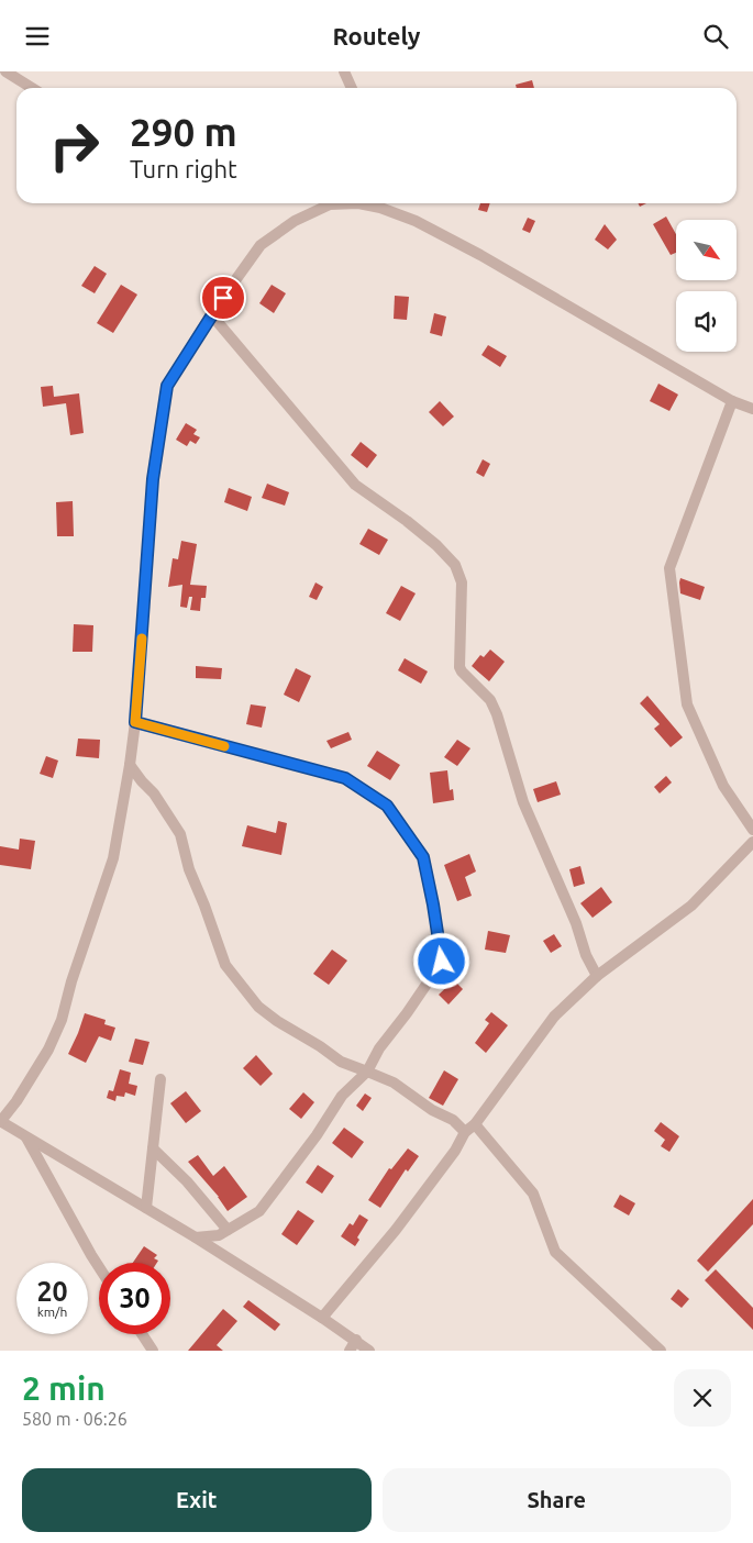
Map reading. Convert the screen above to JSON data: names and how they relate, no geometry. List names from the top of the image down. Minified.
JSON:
{"north":"bottom right","page":{"header":"Routely","turn":["290 m","Turn right"],"speed":"20 km/h","limit":"30","heading":["2 min","580 m · 06:26"],"buttons":["Exit","Share"]}}
